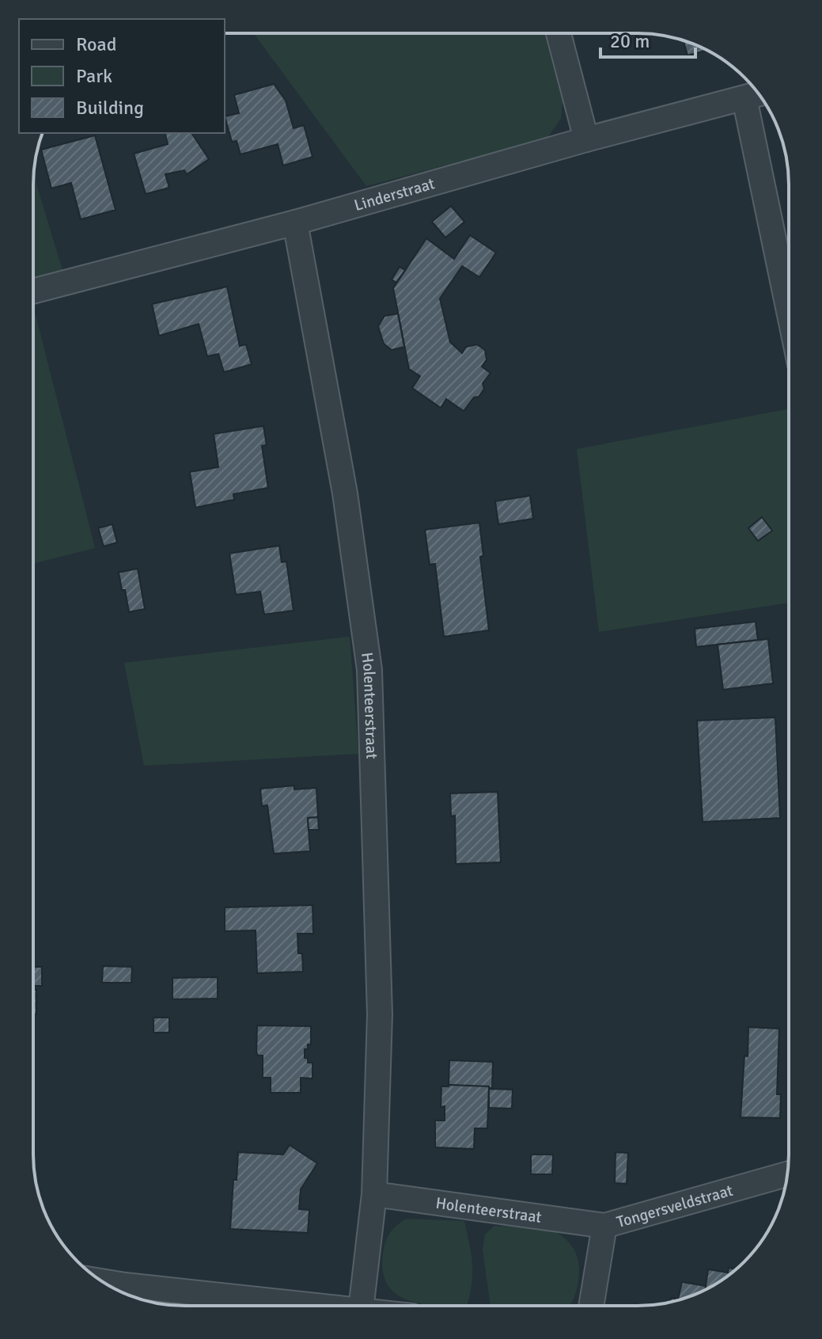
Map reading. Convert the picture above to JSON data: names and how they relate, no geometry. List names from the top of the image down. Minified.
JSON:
{"streets":{"street":["Linderstraat","Holenteerstraat","Tongersveldstraat"]},"crossings":[["Linderstraat","Holenteerstraat"],["Holenteerstraat","Tongersveldstraat"]],"legend":["Road","Park","Building"],"scale_bar":"20 m"}
